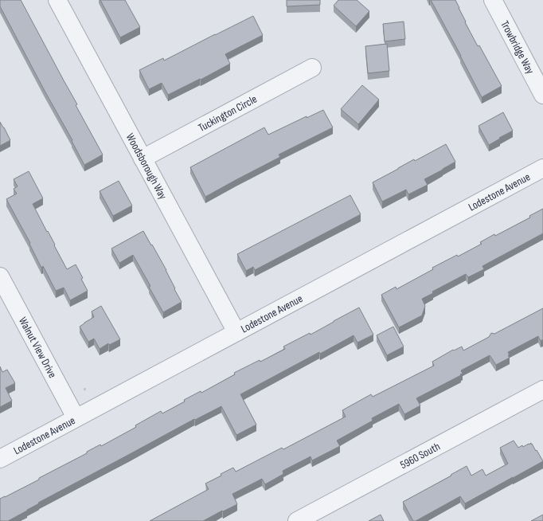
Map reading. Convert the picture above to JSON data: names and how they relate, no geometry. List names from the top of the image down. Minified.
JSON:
{"streets":{"street":["Trowbridge Way","Tuckington Circle","Woodsborough Way","Lodestone Avenue","Walnut View Drive","5960 South"]},"crossings":[["Tuckington Circle","Woodsborough Way"],["Woodsborough Way","Lodestone Avenue"],["Lodestone Avenue","Walnut View Drive"]]}
